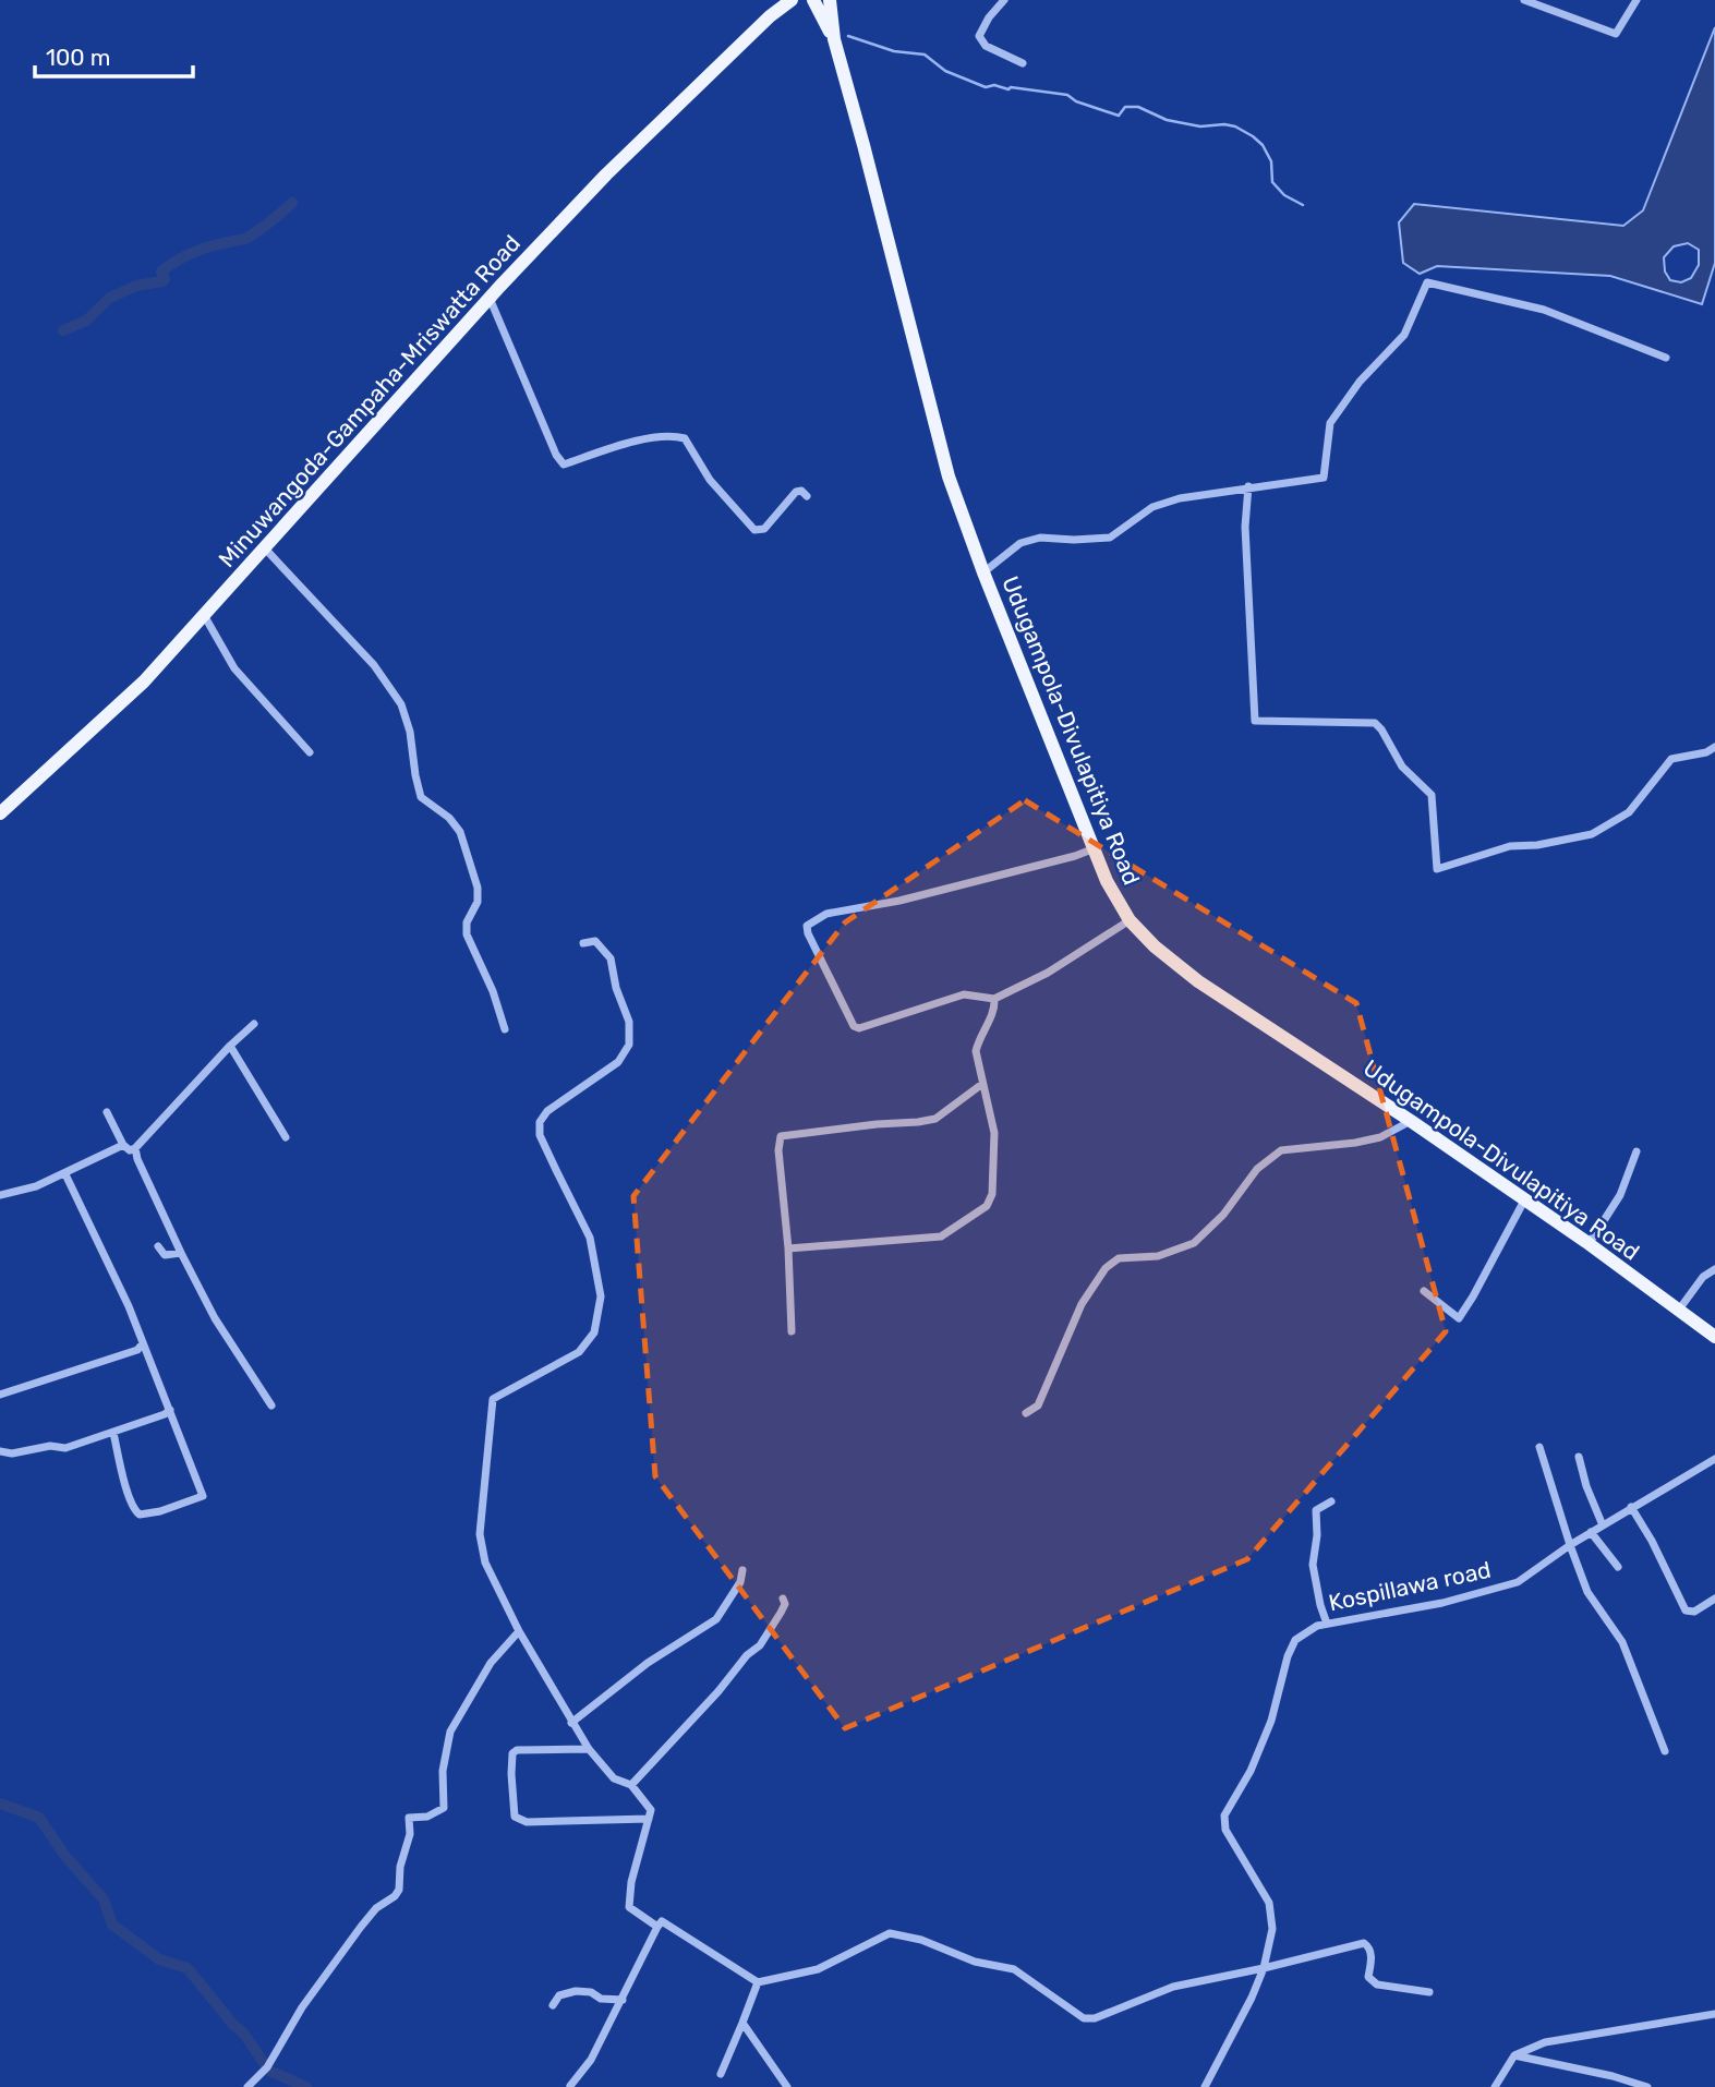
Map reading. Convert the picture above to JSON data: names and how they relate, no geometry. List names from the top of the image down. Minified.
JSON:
{"streets":{"main road":["Minuwangoda-Gampaha-Mriswatta Road","Udugampola-Divulapitiya Road"],"street":["Kospillawa road"]},"scale_bar":"100 m"}
